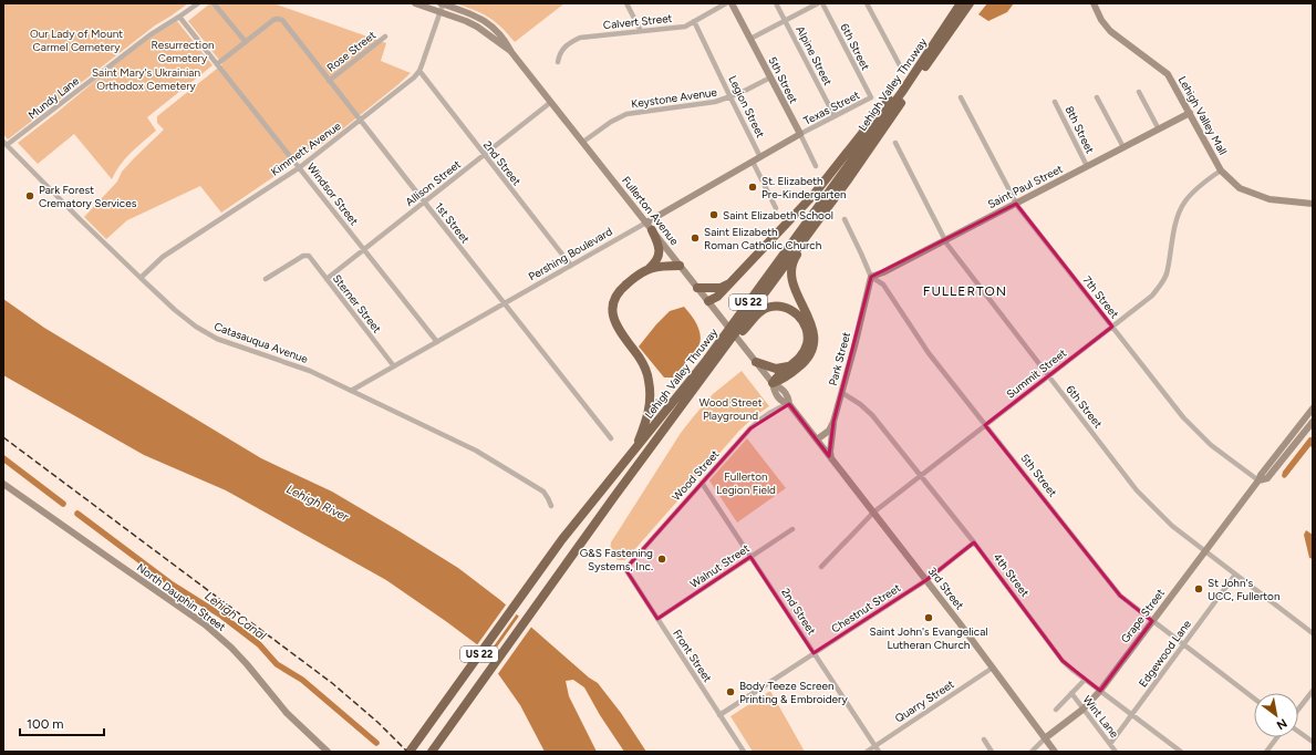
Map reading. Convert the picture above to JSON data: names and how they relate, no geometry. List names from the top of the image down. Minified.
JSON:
{"streets":{"highway":["Lehigh Valley Thruway","US 22"],"street":["Calvert Street","6th Street","Rose Street","Alpine Street","5th Street","Mundy Lane","Keystone Avenue","Legion Street","Texas Street","Lehigh Valley Mall","8th Street","Kimmett Avenue","2nd Street","Allison Street","Saint Paul Street","Windsor Street","Fullerton Avenue","1st Street","Pershing Boulevard","7th Street","Sterner Street","Catasauqua Avenue","Park Street","Summit Street","Wood Street","Walnut Street","4th Street","3rd Street","North Dauphin Street","Chestnut Street","Grape Street","Edgewood Lane","Front Street","Quarry Street","Wint Lane"]},"crossings":[["Calvert Street","Legion Street"],["6th Street","Texas Street"],["6th Street","Saint Paul Street"],["6th Street","Summit Street"],["6th Street","Grape Street"],["6th Street","Edgewood Lane"],["Rose Street","1st Street"],["Alpine Street","Texas Street"],["5th Street","Keystone Avenue"],["5th Street","Texas Street"],["5th Street","Saint Paul Street"],["5th Street","Pershing Boulevard"],["5th Street","Park Street"],["5th Street","Summit Street"],["5th Street","Grape Street"],["5th Street","Edgewood Lane"],["Mundy Lane","Windsor Street"],["Mundy Lane","Catasauqua Avenue"],["Keystone Avenue","Legion Street"],["Keystone Avenue","Fullerton Avenue"],["Legion Street","Pershing Boulevard"],["Texas Street","Pershing Boulevard"],["Lehigh Valley Mall","Saint Paul Street"],["Lehigh Valley Mall","Summit Street"],["8th Street","Saint Paul Street"],["Kimmett Avenue","2nd Street"],["Kimmett Avenue","Windsor Street"],["Kimmett Avenue","Fullerton Avenue"],["Kimmett Avenue","1st Street"],["Kimmett Avenue","Catasauqua Avenue"],["2nd Street","Allison Street"],["2nd Street","Pershing Boulevard"],["2nd Street","Wood Street"],["2nd Street","Walnut Street"],["2nd Street","Chestnut Street"],["2nd Street","Quarry Street"],["Allison Street","Windsor Street"],["Allison Street","Fullerton Avenue"],["Allison Street","1st Street"],["Allison Street","Sterner Street"],["Saint Paul Street","7th Street"],["Saint Paul Street","Park Street"],["Windsor Street","Pershing Boulevard"],["Fullerton Avenue","Pershing Boulevard"],["Fullerton Avenue","Park Street"],["Fullerton Avenue","Wood Street"],["Fullerton Avenue","3rd Street"],["1st Street","Pershing Boulevard"],["Pershing Boulevard","Sterner Street"],["Pershing Boulevard","Catasauqua Avenue"],["7th Street","Summit Street"],["7th Street","Grape Street"],["Park Street","4th Street"],["Park Street","3rd Street"],["Summit Street","4th Street"],["Summit Street","3rd Street"],["Wood Street","Front Street"],["Walnut Street","Front Street"],["4th Street","Chestnut Street"],["4th Street","Grape Street"],["4th Street","Edgewood Lane"],["3rd Street","Chestnut Street"],["3rd Street","Grape Street"],["3rd Street","Quarry Street"],["Chestnut Street","Front Street"],["Grape Street","Wint Lane"],["Edgewood Lane","Wint Lane"]],"districts":["FULLERTON"],"water":["Lehigh River","Lehigh Canal"],"parks":["Our Lady of Mount Carmel Cemetery","Resurrection Cemetery","Saint Mary's Ukrainian Orthodox Cemetery","Wood Street Playground","Fullerton Legion Field"],"places":["St. Elizabeth Pre-Kindergarten","Park Forest Crematory Services","Saint Elizabeth School","Saint Elizabeth Roman Catholic Church","G&S Fastening Systems, Inc.","St John's UCC, Fullerton","Saint John's Evangelical Lutheran Church","Body Teeze Screen Printing & Embroidery"],"scale_bar":"100 m","north":"bottom right"}
